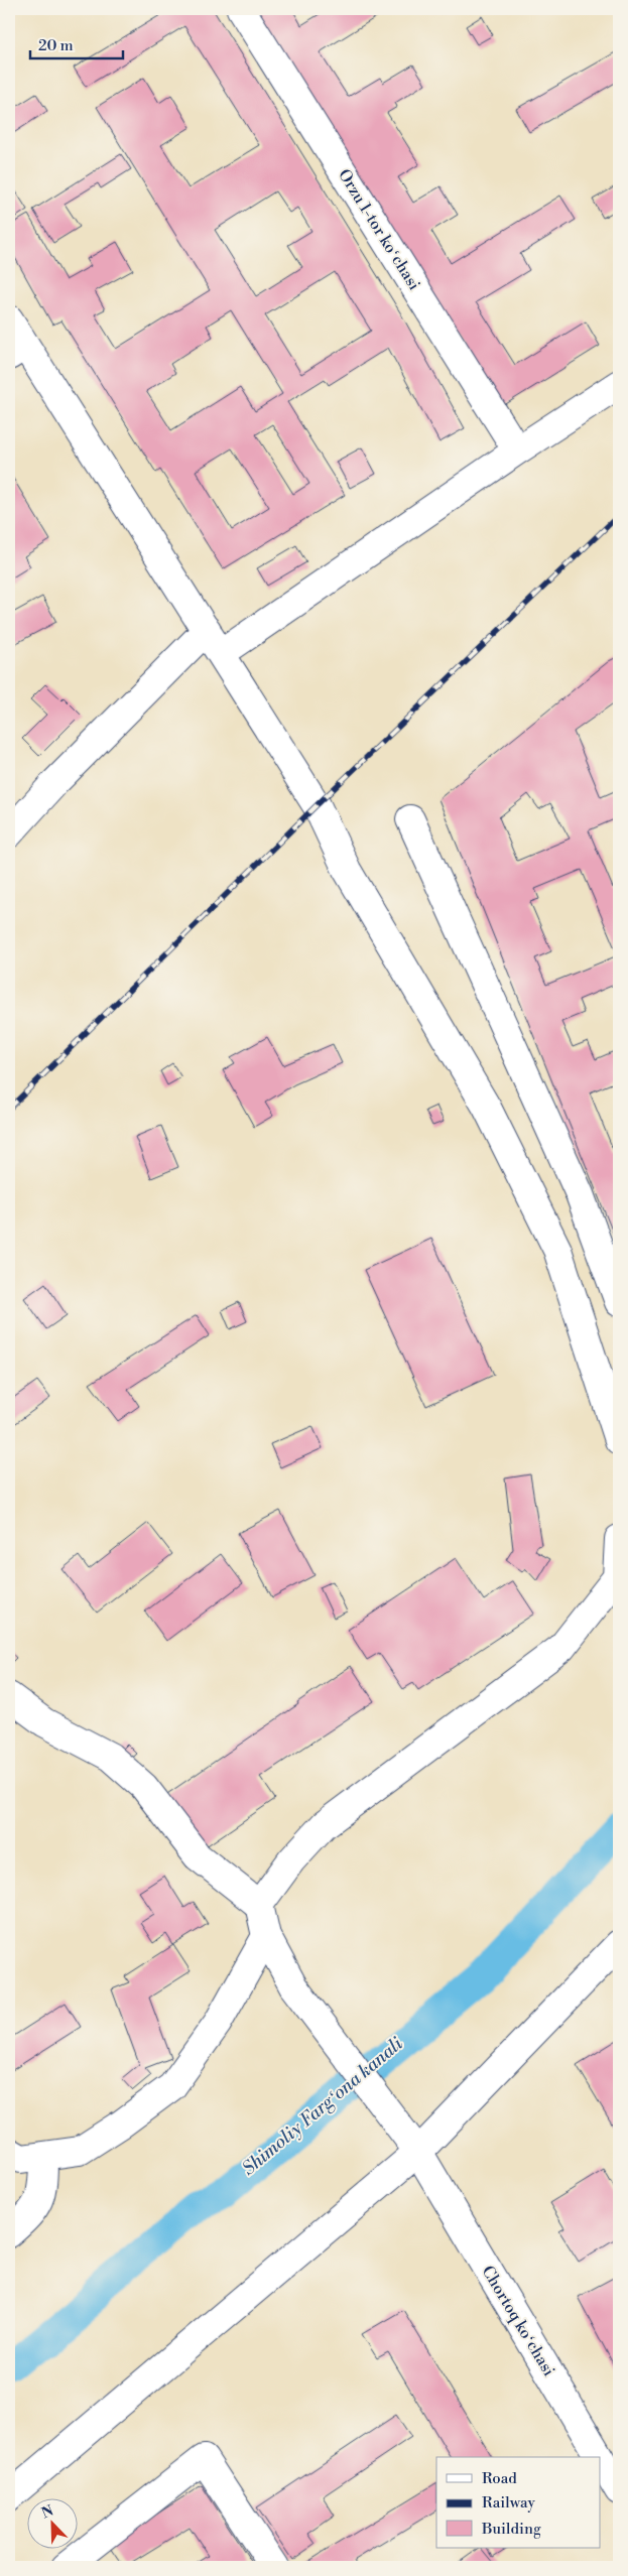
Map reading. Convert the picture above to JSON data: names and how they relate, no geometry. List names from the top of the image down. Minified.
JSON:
{"streets":{"street":["Orzu 1-tor koʻchasi","Chortoq koʻchasi"]},"water":["Shimoliy Fargʻona kanali"],"legend":["Road","Railway","Building"],"scale_bar":"20 m","north":"top left"}
